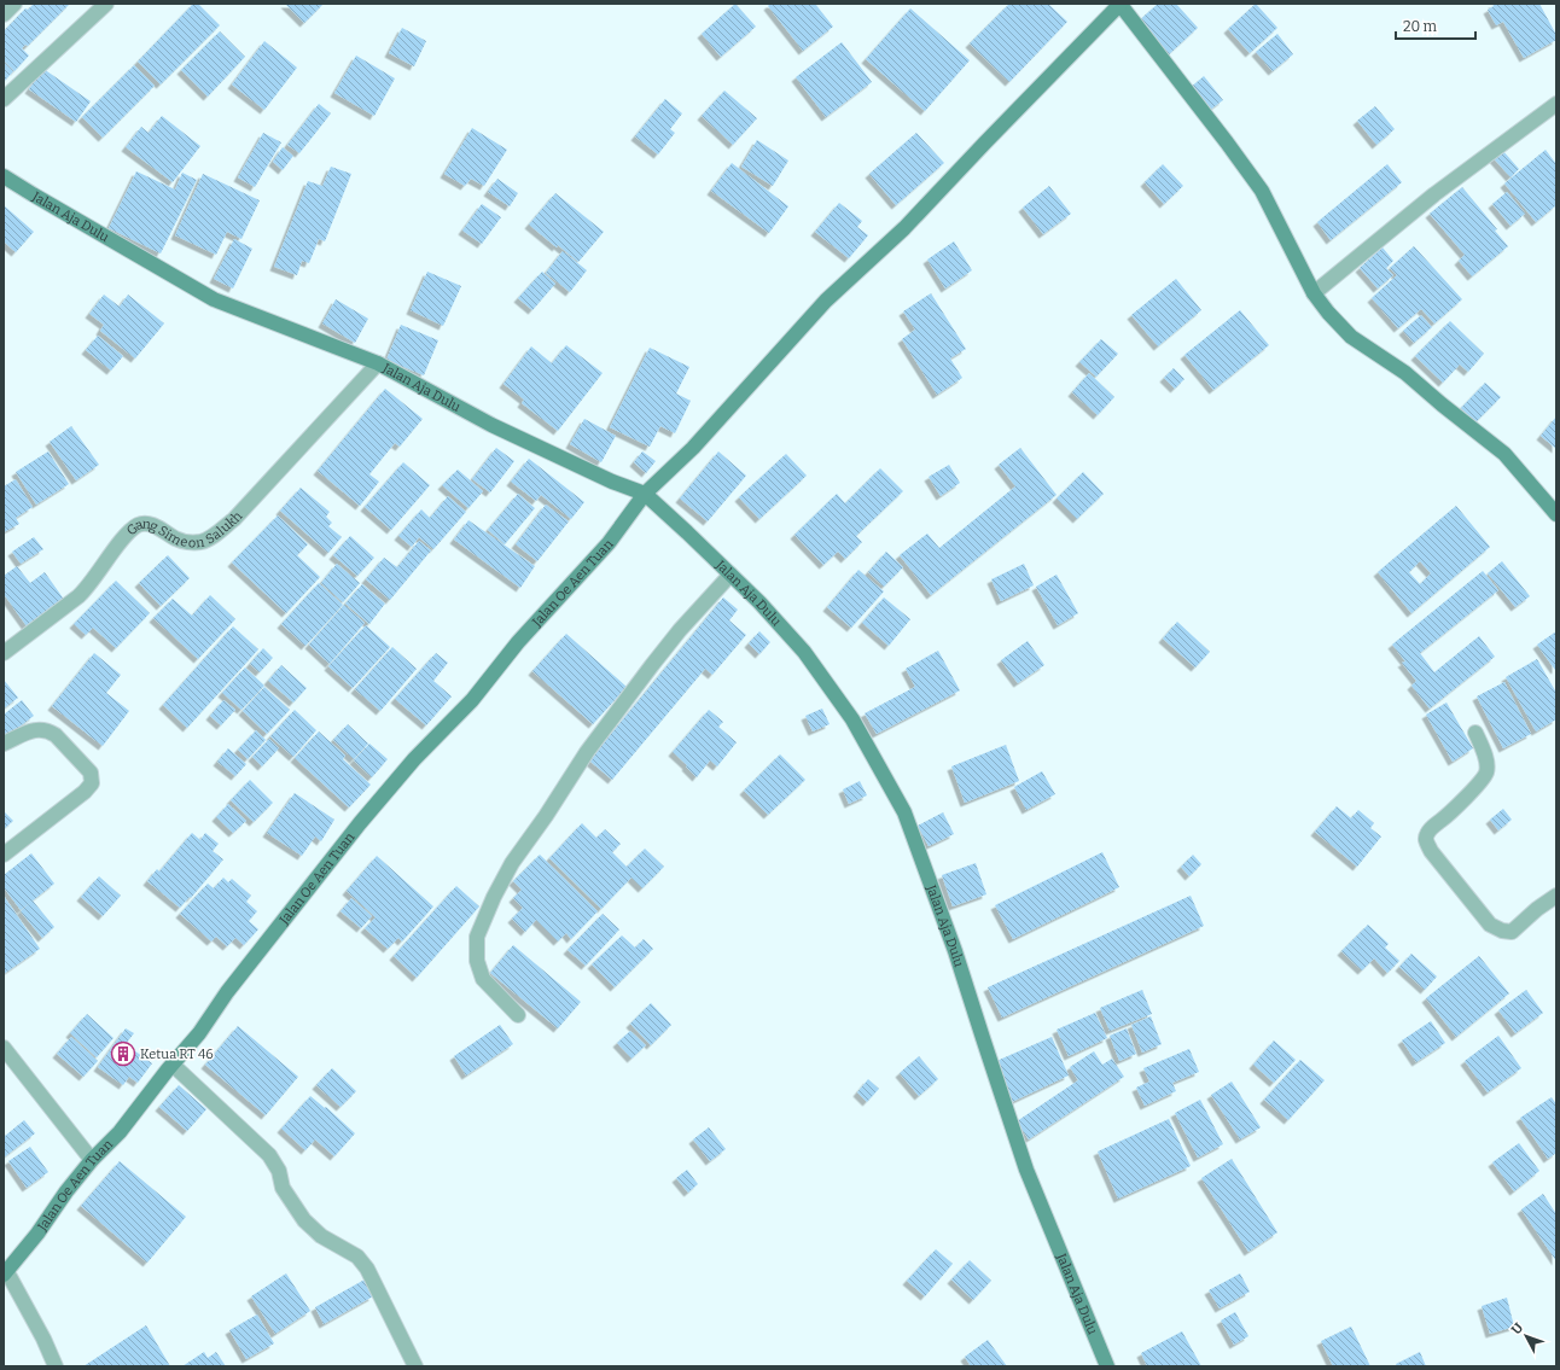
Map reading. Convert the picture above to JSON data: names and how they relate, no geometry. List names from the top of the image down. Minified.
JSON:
{"streets":{"street":["Jalan Aja Dulu","Gang Simeon Salukh","Jalan Oe Aen Tuan"]},"crossings":[["Jalan Aja Dulu","Gang Simeon Salukh"],["Jalan Aja Dulu","Jalan Oe Aen Tuan"]],"places":{"building":["Ketua RT 46"]},"scale_bar":"20 m","north":"top left"}
